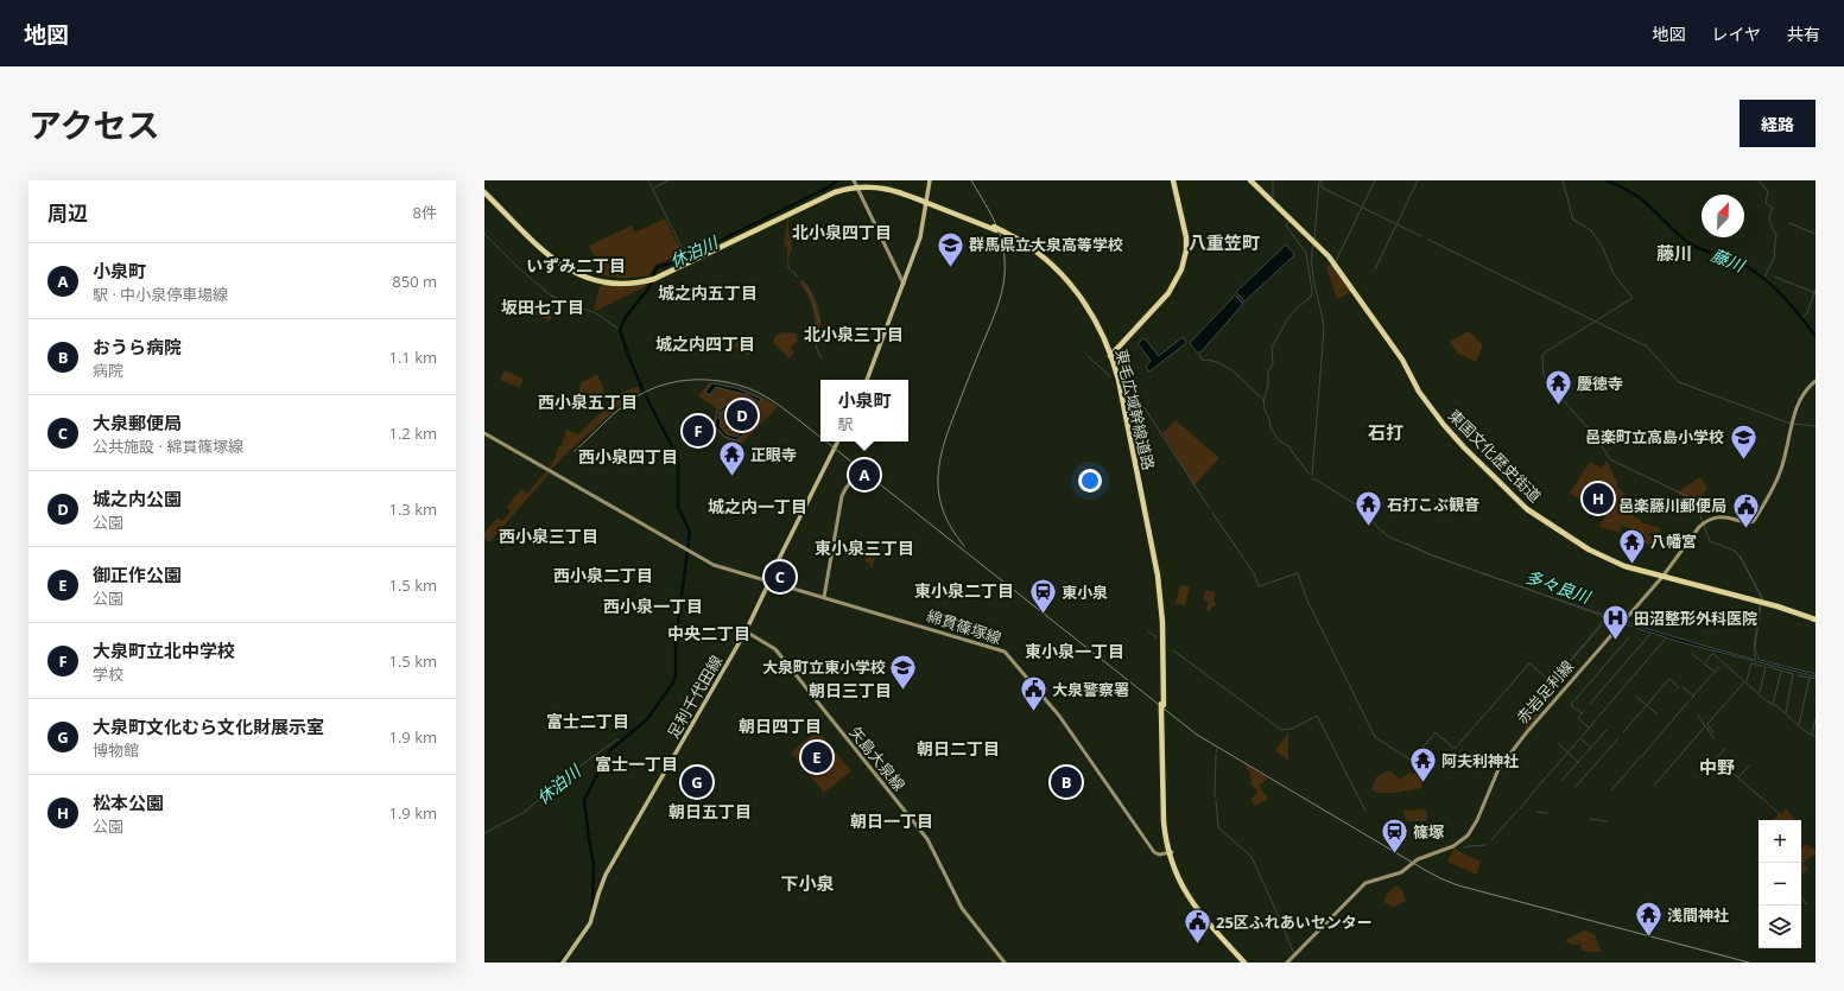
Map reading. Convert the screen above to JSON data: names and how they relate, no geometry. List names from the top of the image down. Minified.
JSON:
{"streets":{"highway":["東毛広域幹線道路","東国文化歴史街道"],"main road":["綿貫篠塚線","赤岩足利線","足利千代田線","矢島大泉線"]},"crossings":[["東毛広域幹線道路","綿貫篠塚線"],["東国文化歴史街道","赤岩足利線"],["綿貫篠塚線","足利千代田線"],["足利千代田線","矢島大泉線"]],"districts":["北小泉四丁目","八重笠町","藤川","いずみ二丁目","城之内五丁目","坂田七丁目","北小泉三丁目","城之内四丁目","西小泉五丁目","石打","西小泉四丁目","城之内一丁目","西小泉三丁目","東小泉三丁目","西小泉二丁目","東小泉二丁目","西小泉一丁目","中央二丁目","東小泉一丁目","朝日三丁目","富士二丁目","朝日四丁目","朝日二丁目","富士一丁目","中野","朝日五丁目","朝日一丁目","下小泉"],"water":["休泊川","藤川","多々良川"],"places":{"school or university":["群馬県立大泉高等学校","邑楽町立高島小学校","大泉町立東小学校"],"temple":["慶徳寺","正眼寺","石打こぶ観音","八幡宮","阿夫利神社","浅間神社"],"public building":["邑楽藤川郵便局","大泉警察署","25区ふれあいセンター"],"station":["東小泉","篠塚"],"hospital":["田沼整形外科医院"]},"north":"top right","page":{"header":"地図","nav":["地図","レイヤ","共有"],"title":"アクセス","buttons":"経路","heading":["周辺","8件"],"list":[{"mark":"A","name":"小泉町","note":"駅 · 中小泉停車場線","value":"850 m"},{"mark":"B","name":"おうら病院","note":"病院","value":"1.1 km"},{"mark":"C","name":"大泉郵便局","note":"公共施設 · 綿貫篠塚線","value":"1.2 km"},{"mark":"D","name":"城之内公園","note":"公園","value":"1.3 km"},{"mark":"E","name":"御正作公園","note":"公園","value":"1.5 km"},{"mark":"F","name":"大泉町立北中学校","note":"学校","value":"1.5 km"},{"mark":"G","name":"大泉町文化むら文化財展示室","note":"博物館","value":"1.9 km"},{"mark":"H","name":"松本公園","note":"公園","value":"1.9 km"}],"popup":["小泉町","駅"],"pins":["D","F","A","H","C","E","B","G"],"map_buttons":["+","−"]}}
